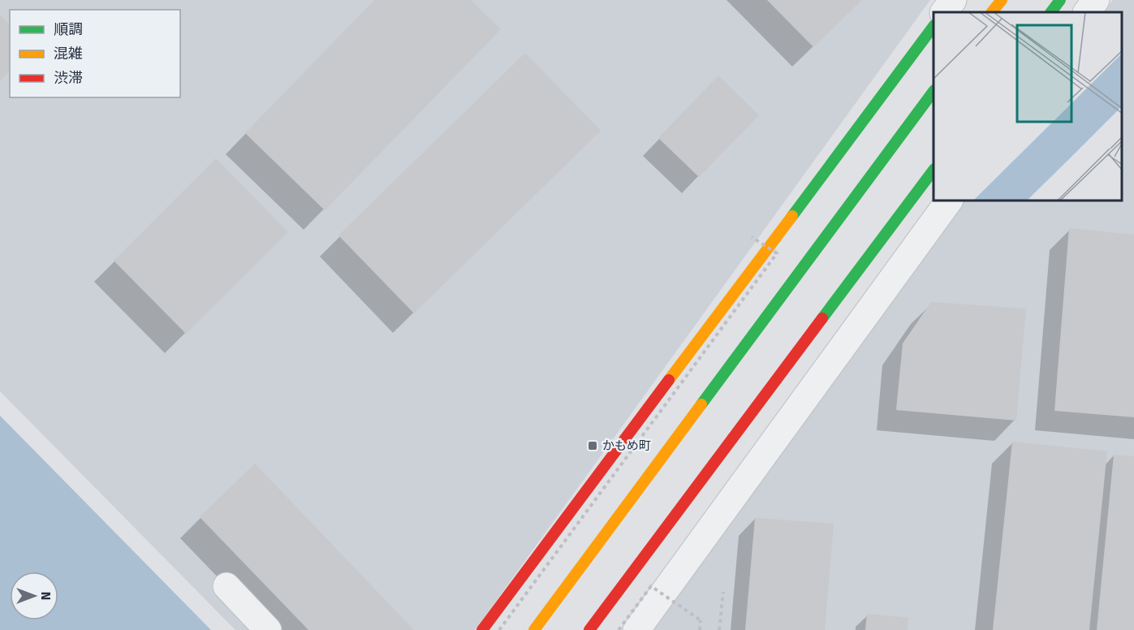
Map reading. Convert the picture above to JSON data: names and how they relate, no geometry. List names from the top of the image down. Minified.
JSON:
{"places":{"transit":["かもめ町"]},"legend":["順調","混雑","渋滞"],"north":"right"}
